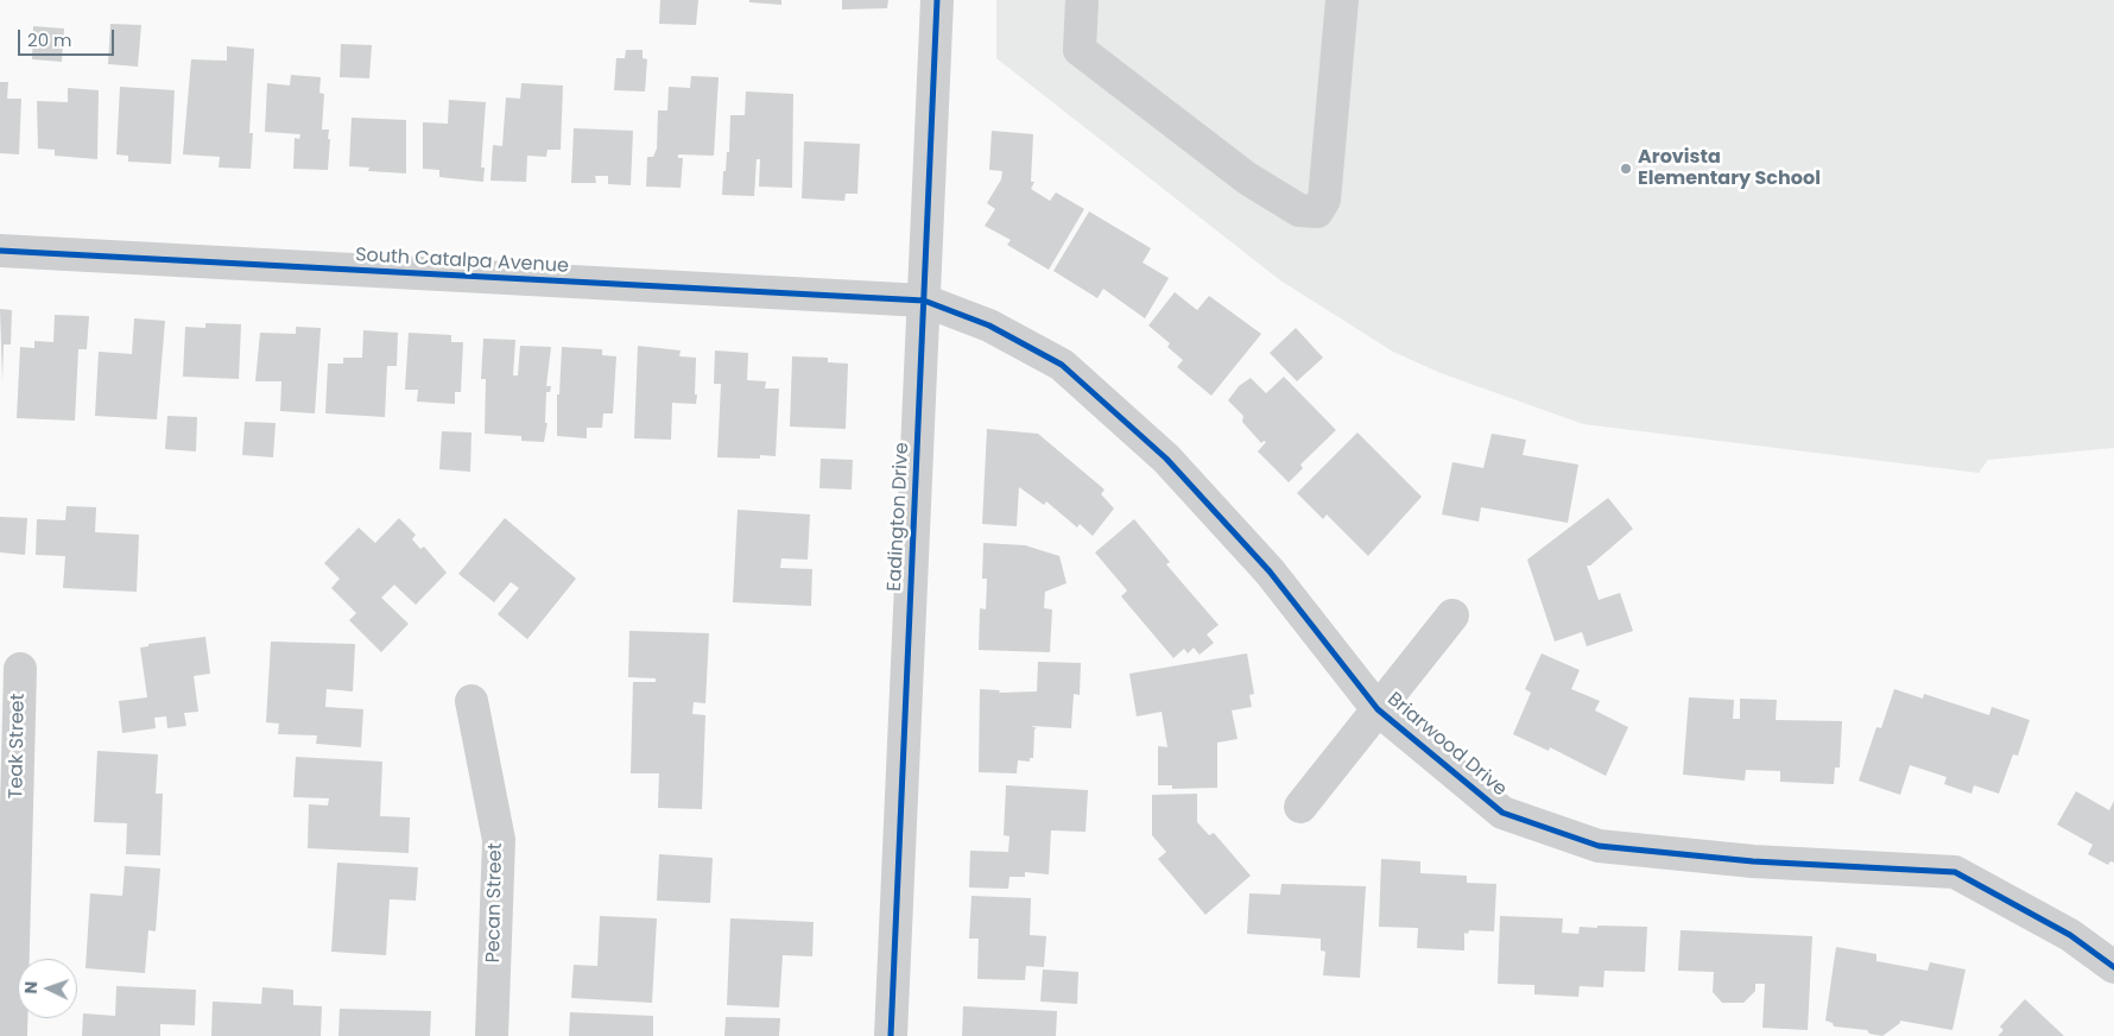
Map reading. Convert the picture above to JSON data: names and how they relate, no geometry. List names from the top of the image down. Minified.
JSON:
{"streets":{"street":["South Catalpa Avenue","Eadington Drive","Briarwood Drive","Teak Street","Pecan Street"]},"crossings":[["South Catalpa Avenue","Eadington Drive"],["South Catalpa Avenue","Briarwood Drive"],["Eadington Drive","Briarwood Drive"]],"places":["Arovista Elementary School"],"scale_bar":"20 m","north":"left"}
